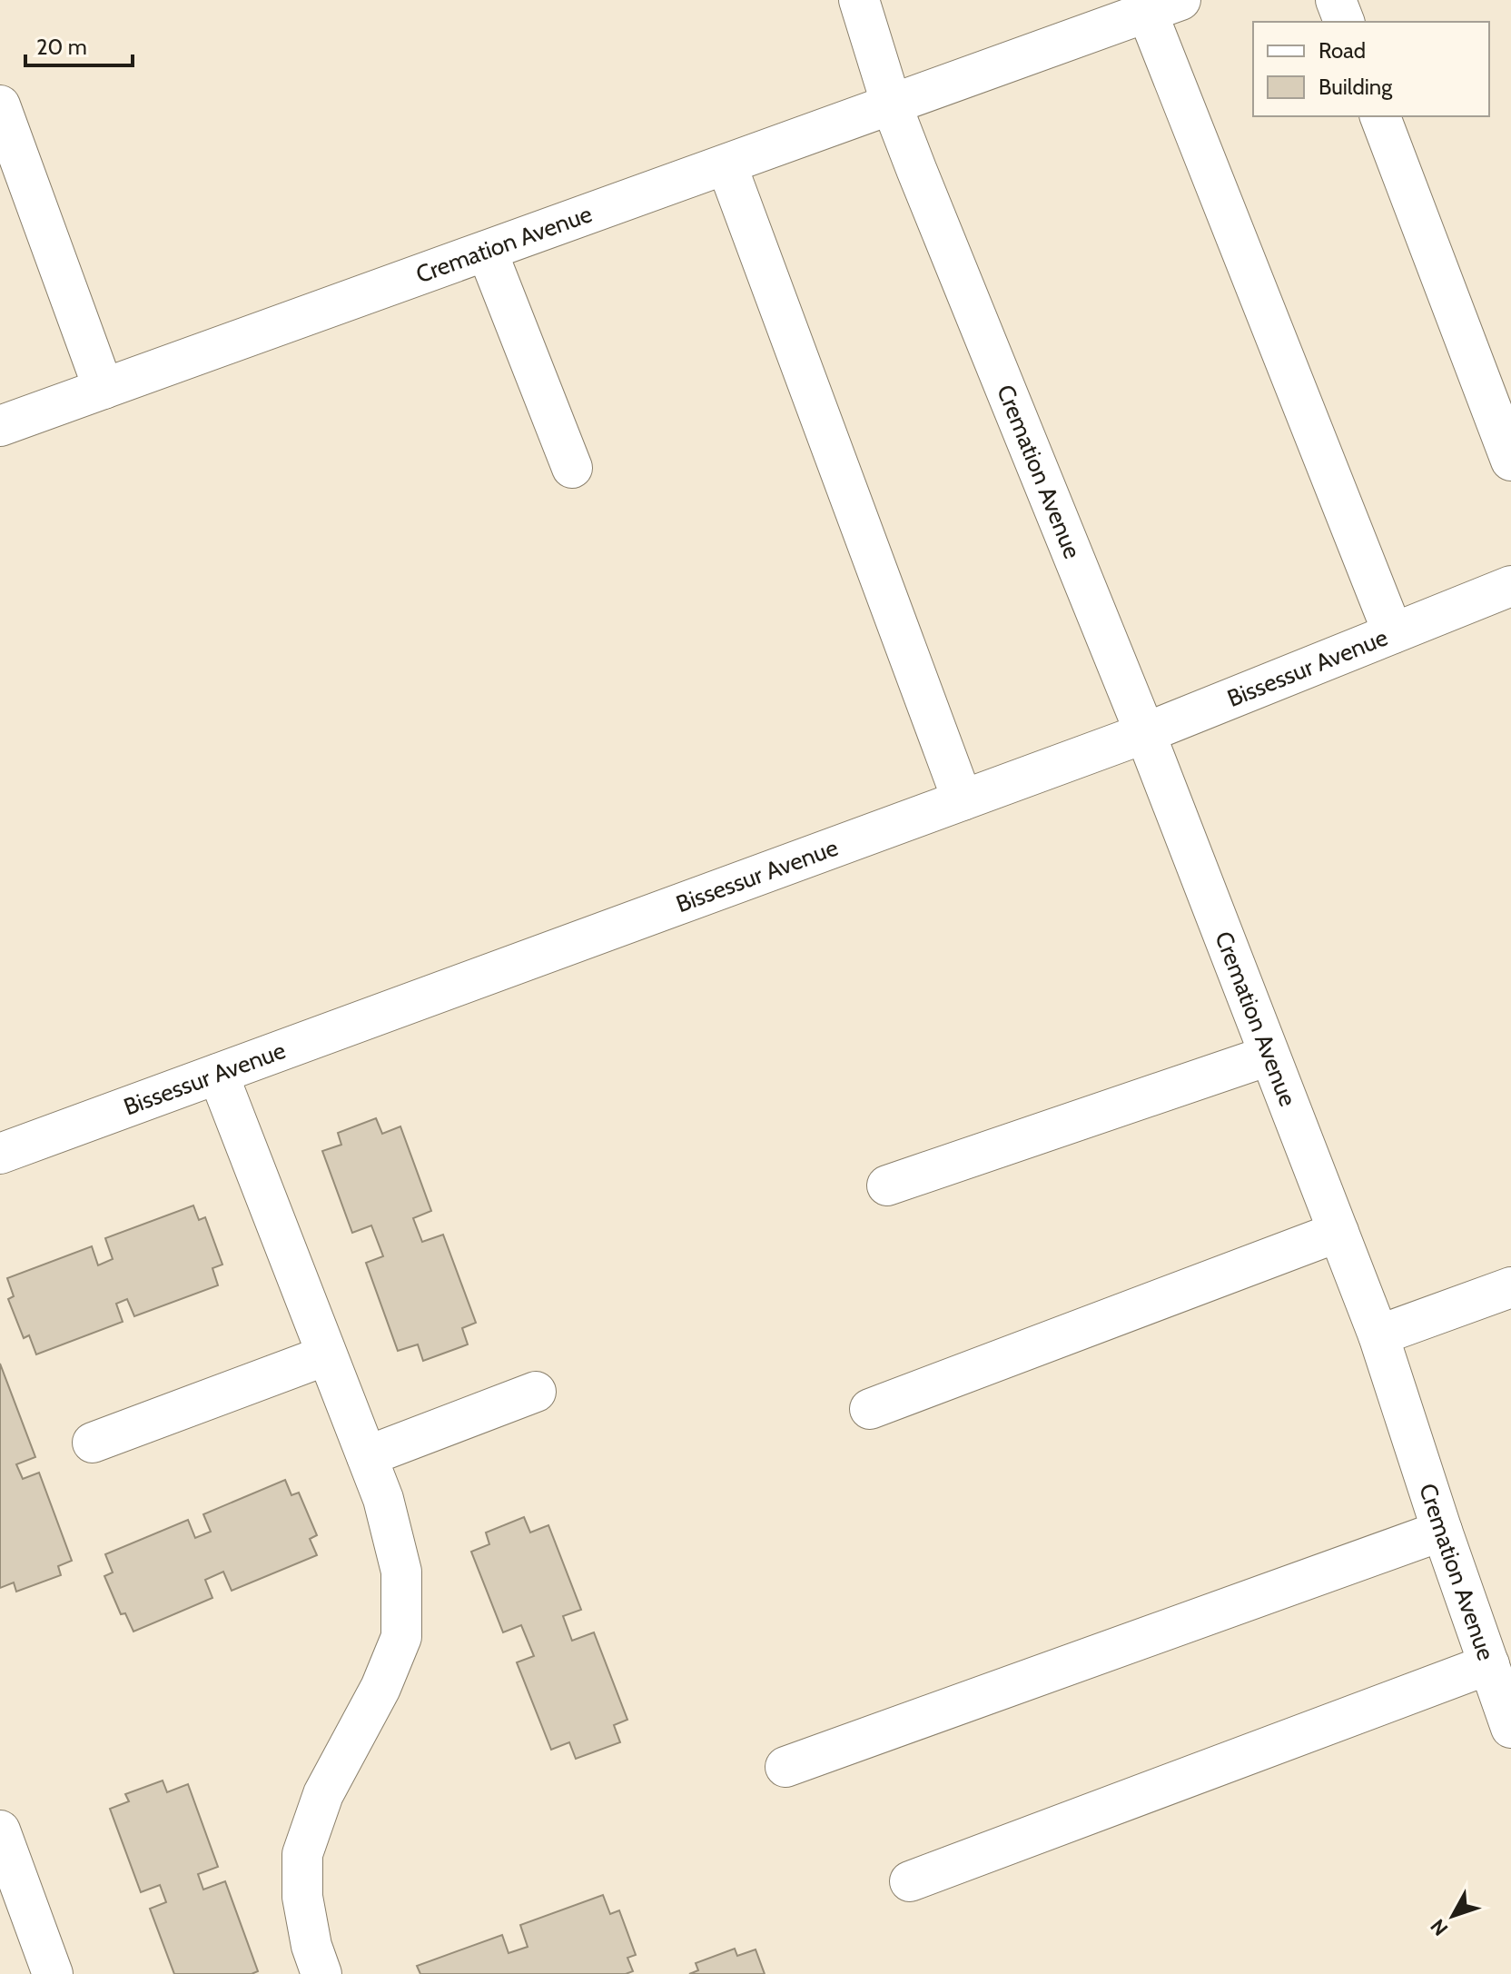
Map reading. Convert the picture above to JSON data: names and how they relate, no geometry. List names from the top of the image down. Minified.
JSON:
{"streets":{"street":["Cremation Avenue","Bissessur Avenue"]},"crossings":[["Cremation Avenue","Bissessur Avenue"]],"legend":["Road","Building"],"scale_bar":"20 m","north":"bottom left"}
